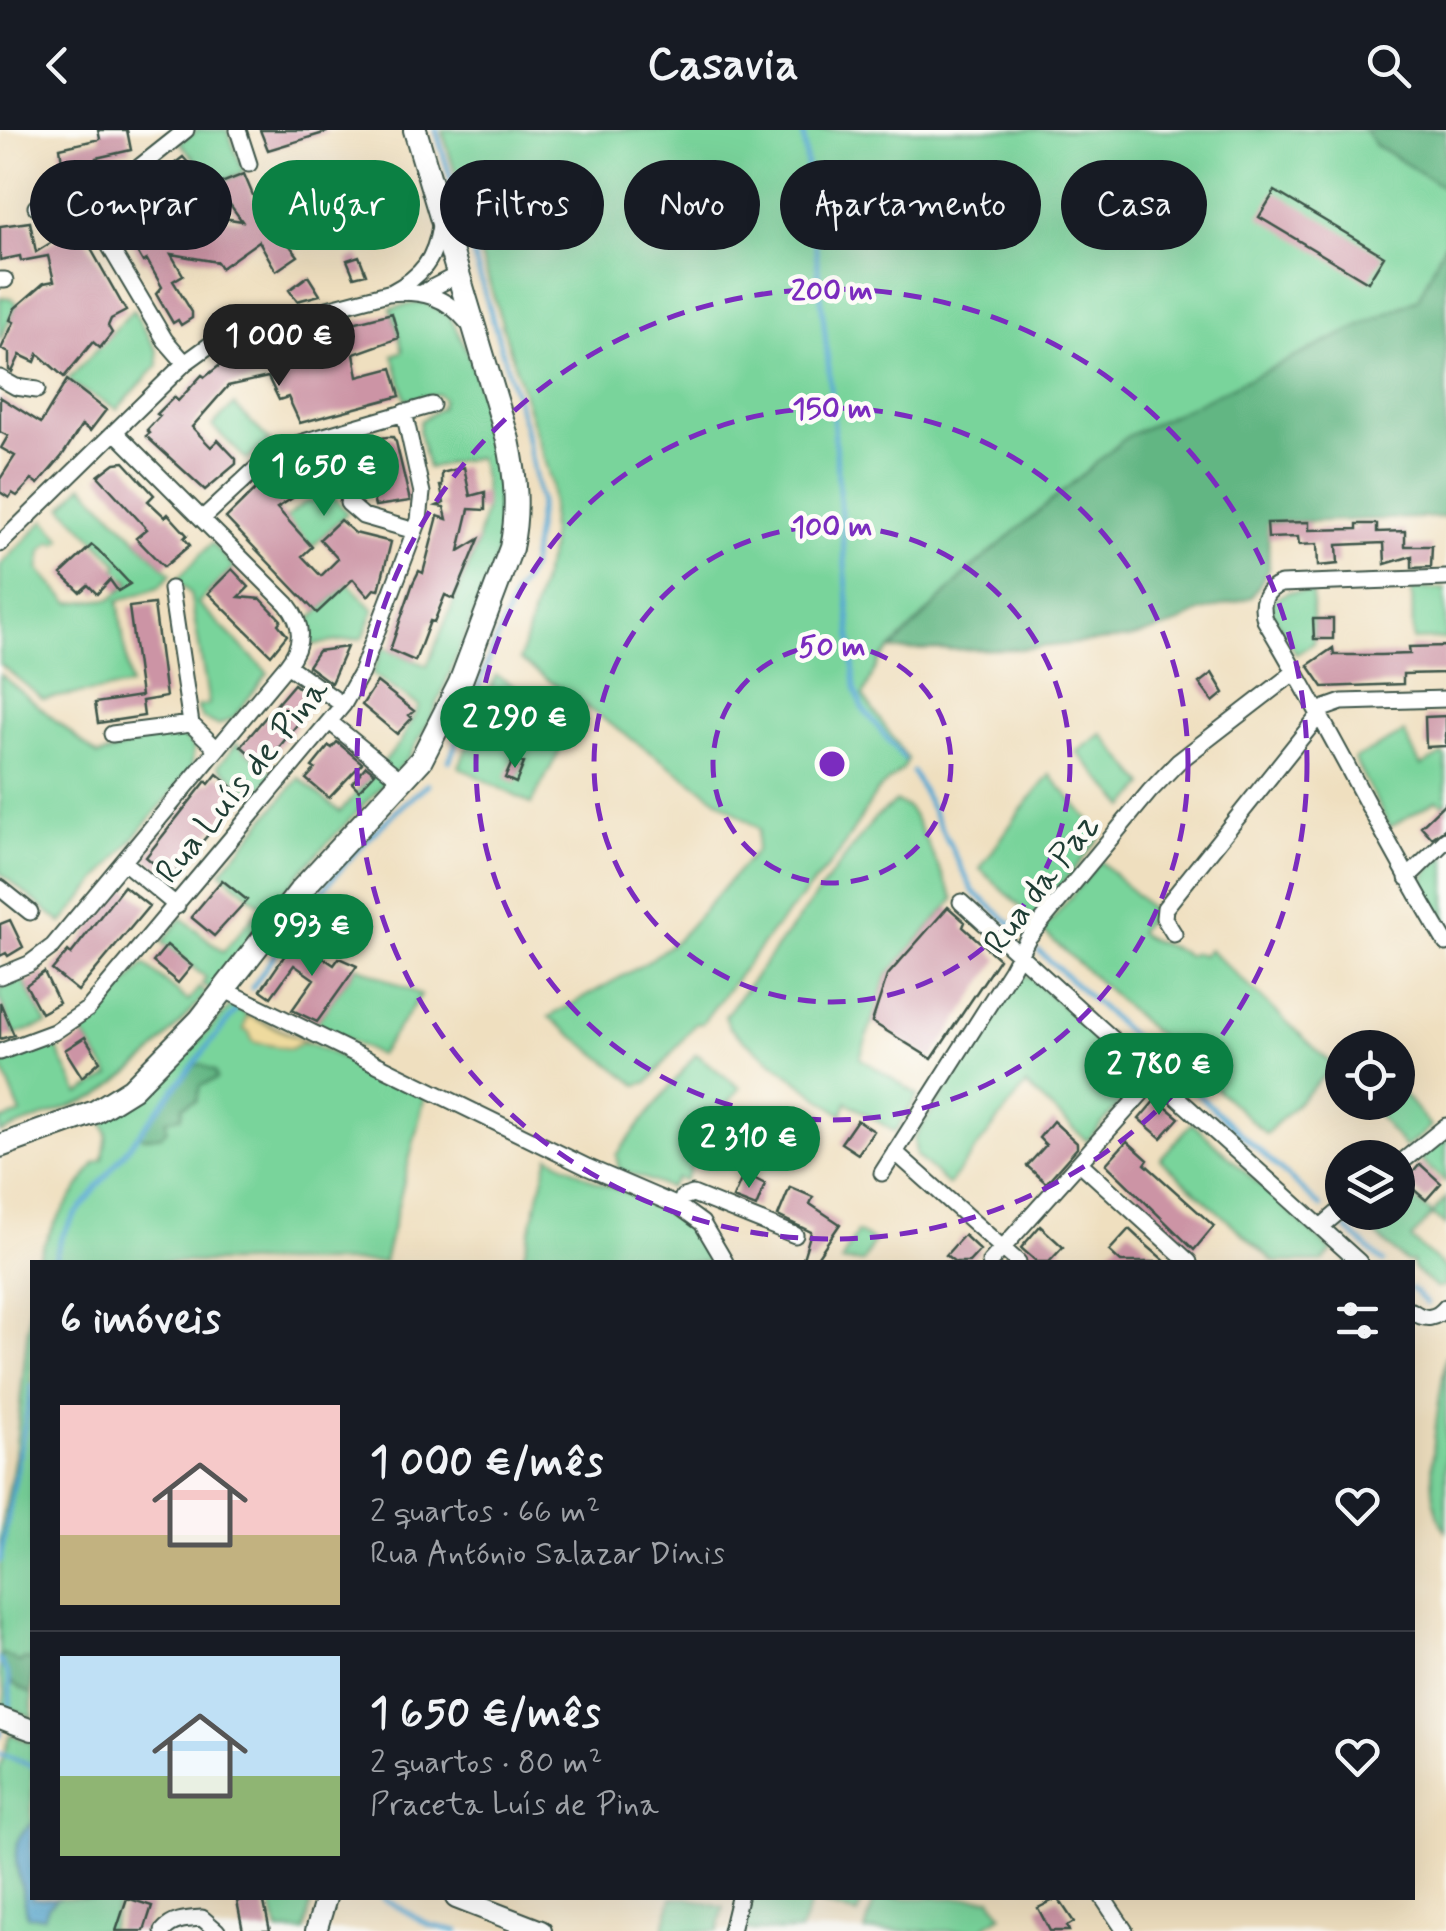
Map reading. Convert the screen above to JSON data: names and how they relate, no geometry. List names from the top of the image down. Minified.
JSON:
{"streets":{"street":["Rua Luís de Pina","Rua da Paz"]},"page":{"header":"Casavia","chip":["Comprar","Alugar","Filtros","Novo","Apartamento","Casa"],"price":["1 000 €","1 650 €","2 290 €","993 €","2 780 €","2 310 €"],"heading":"6 imóveis","list":[{"name":"1 000 €/mês","note":"2 quartos · 66 m² · Rua António Salazar Dinis"},{"name":"1 650 €/mês","note":"2 quartos · 80 m² · Praceta Luís de Pina"}]},"rings":["200 m","150 m","100 m","50 m"]}
